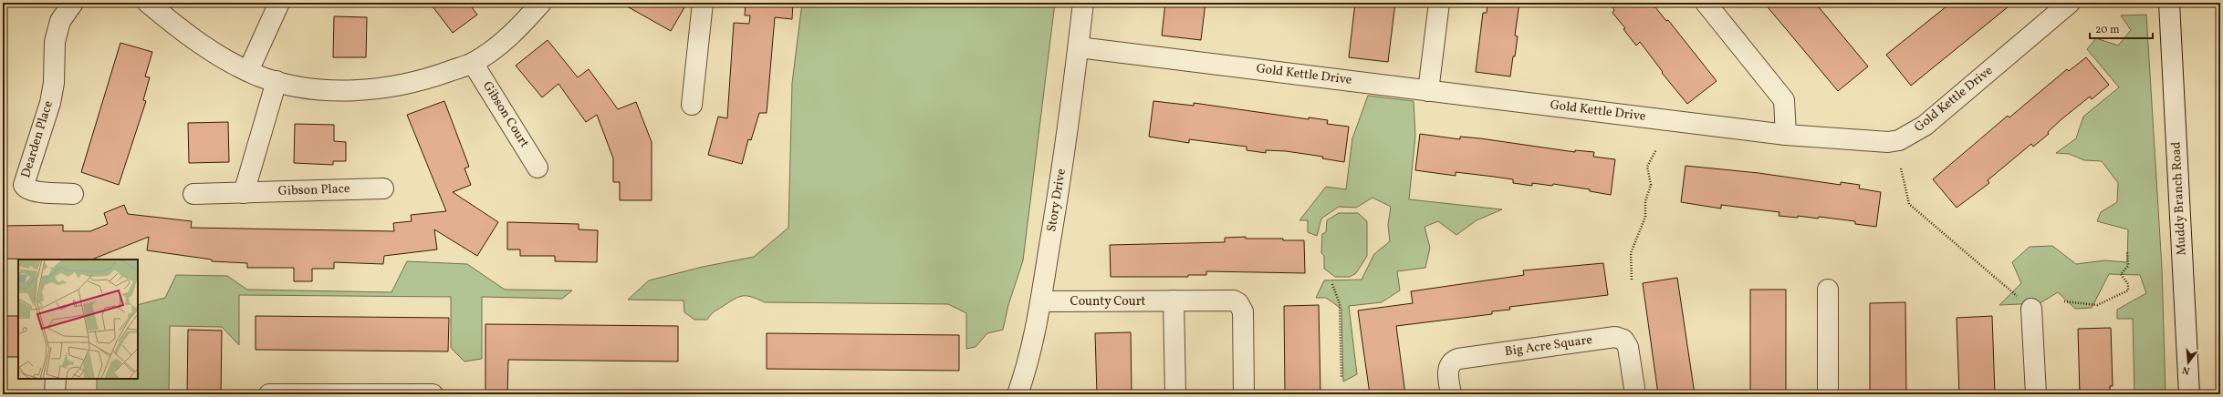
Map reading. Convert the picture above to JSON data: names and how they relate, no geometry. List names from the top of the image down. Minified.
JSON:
{"streets":{"street":["Gold Kettle Drive","Gibson Court","Dearden Place","Gibson Place","Muddy Branch Road","Story Drive","County Court","Big Acre Square"]},"crossings":[["Gold Kettle Drive","Story Drive"],["Story Drive","County Court"]],"scale_bar":"20 m","north":"bottom"}
